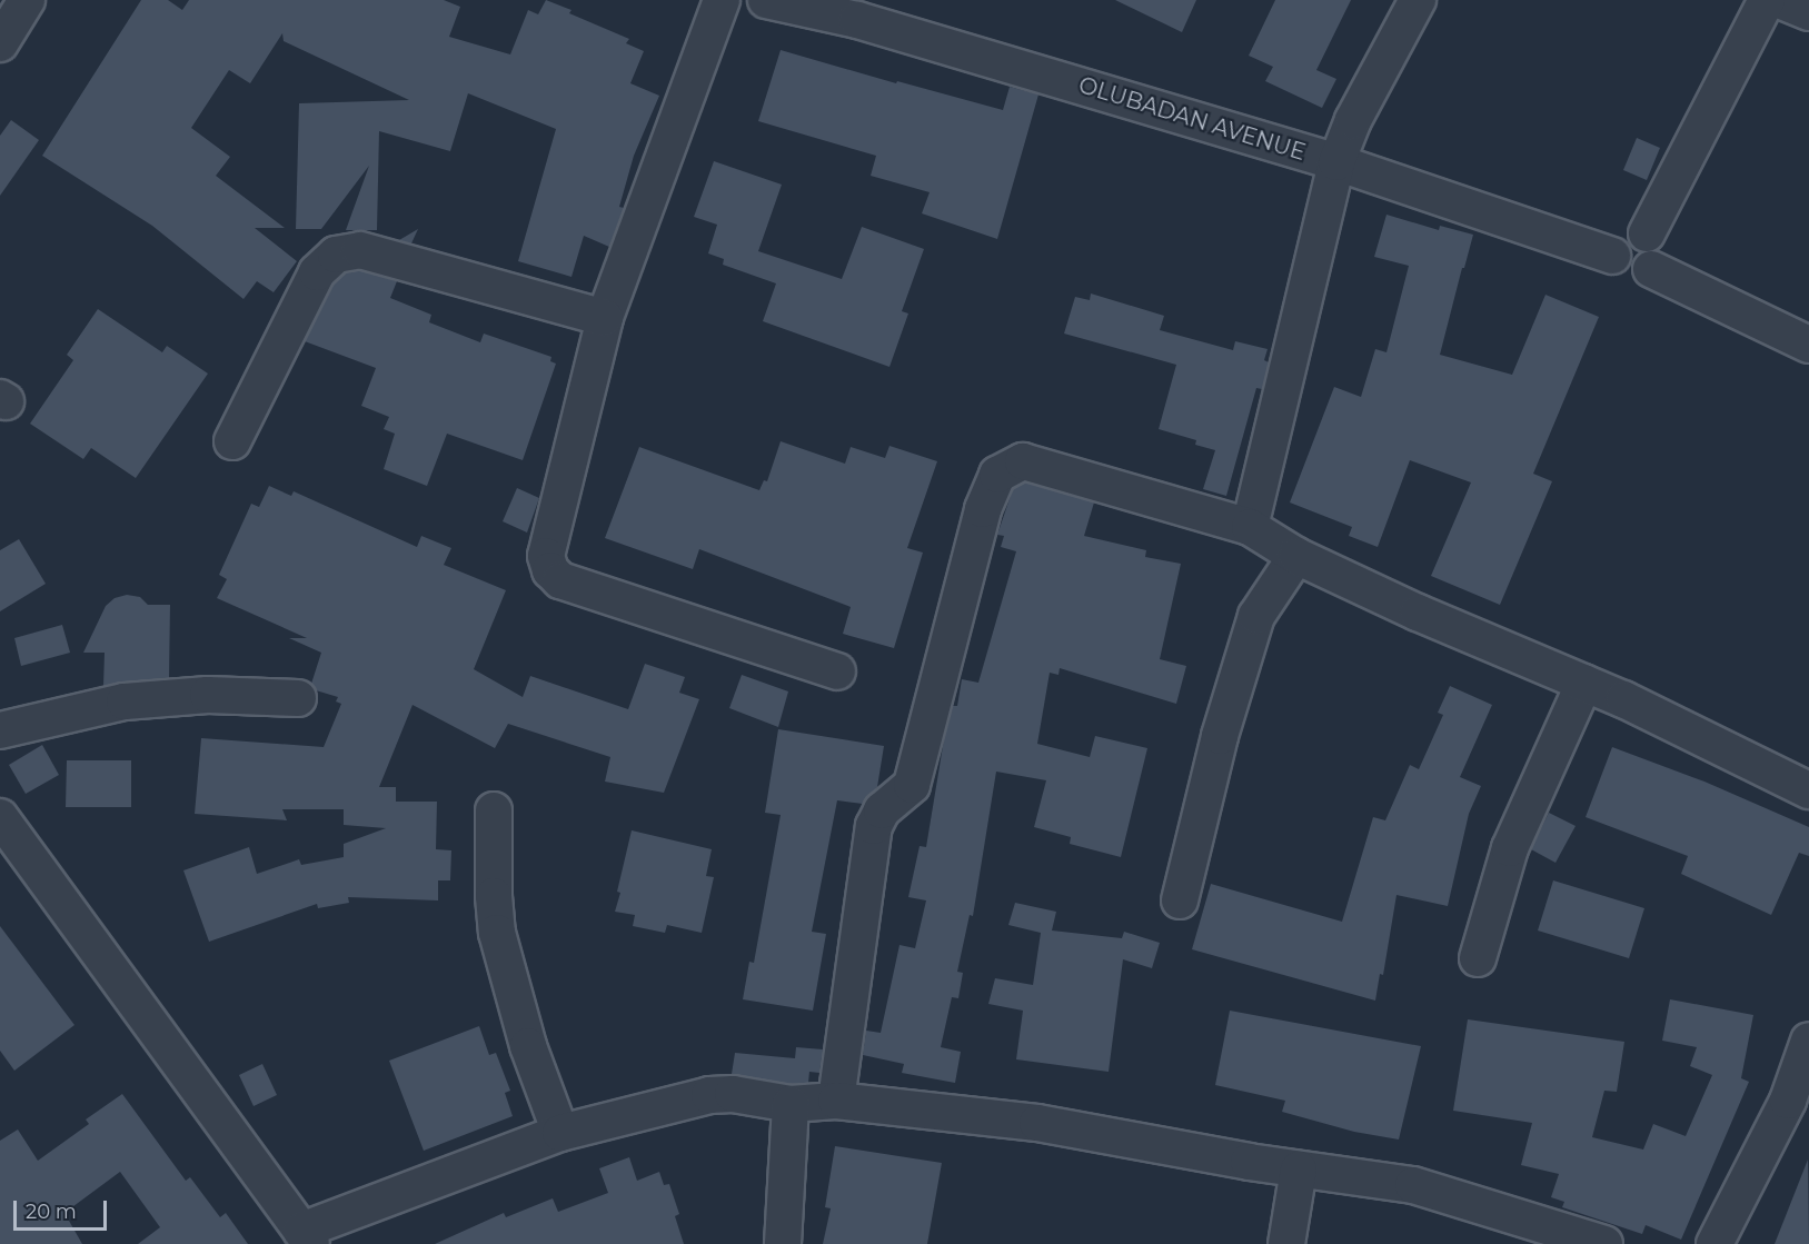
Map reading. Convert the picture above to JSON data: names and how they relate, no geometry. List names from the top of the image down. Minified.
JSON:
{"streets":{"street":["OLUBADAN AVENUE"]},"scale_bar":"20 m"}
